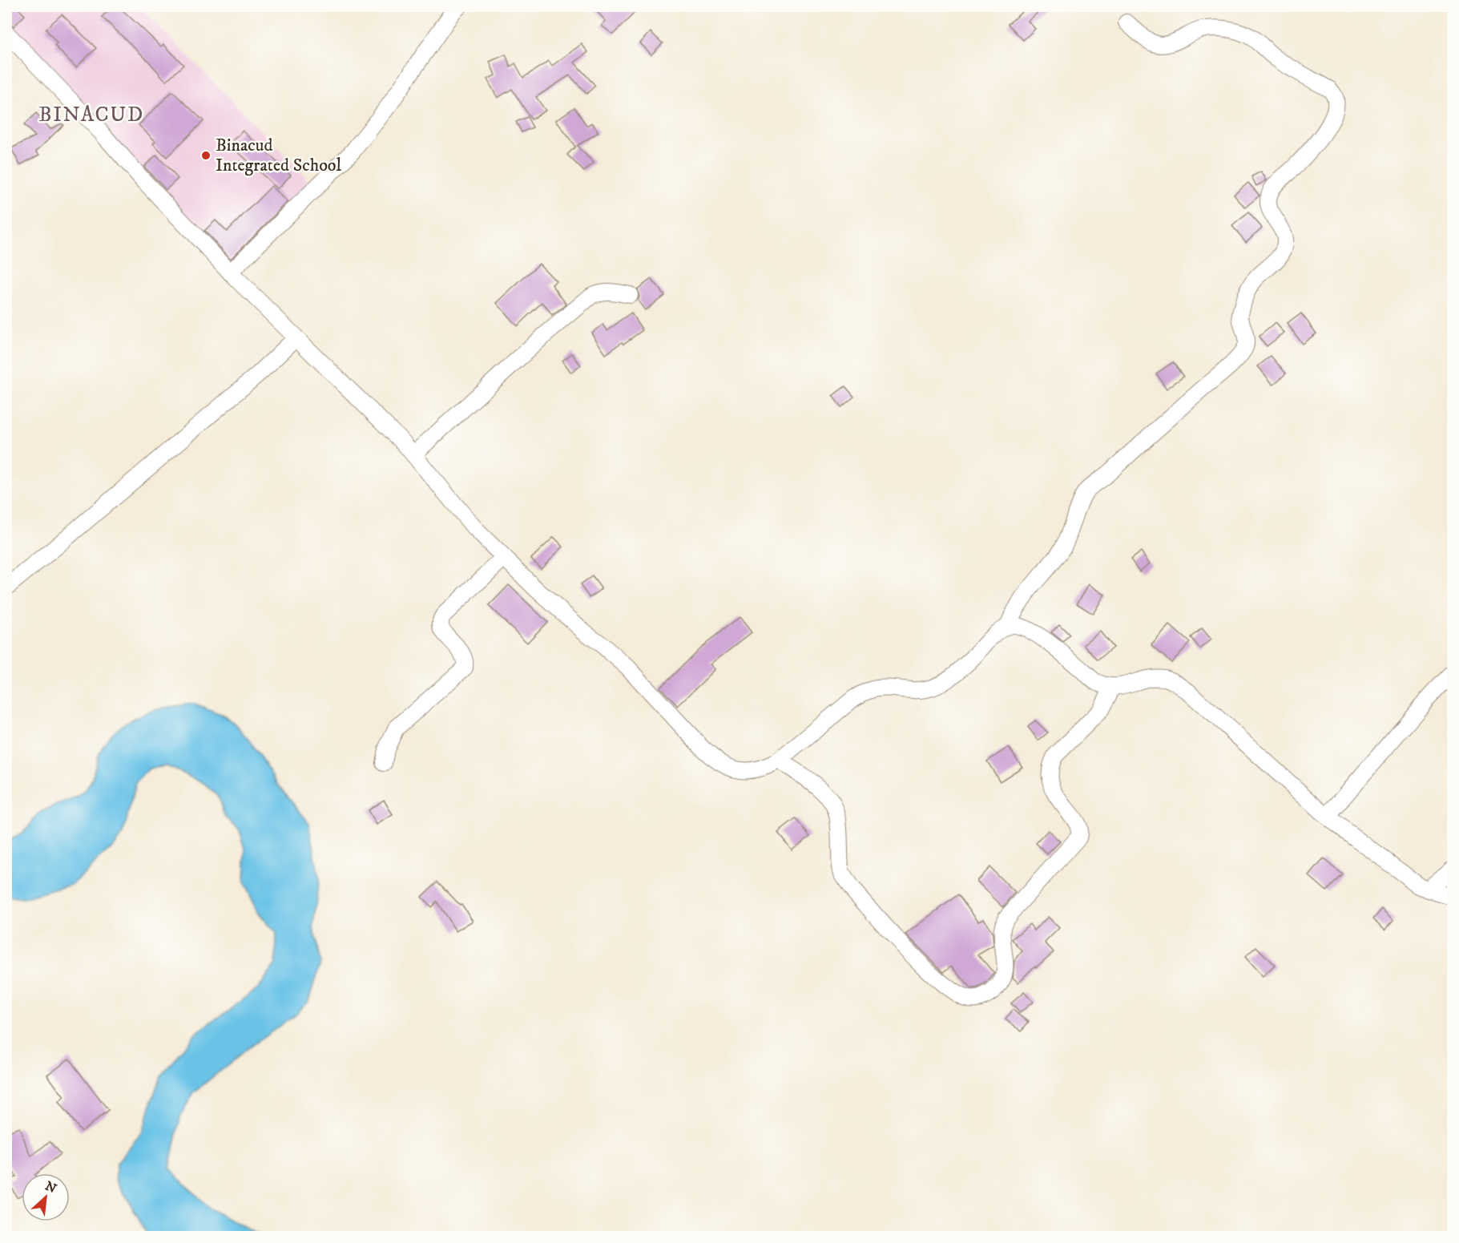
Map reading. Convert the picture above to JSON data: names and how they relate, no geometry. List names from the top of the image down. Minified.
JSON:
{"districts":["BINACUD"],"places":["Binacud Integrated School"],"north":"top right"}
